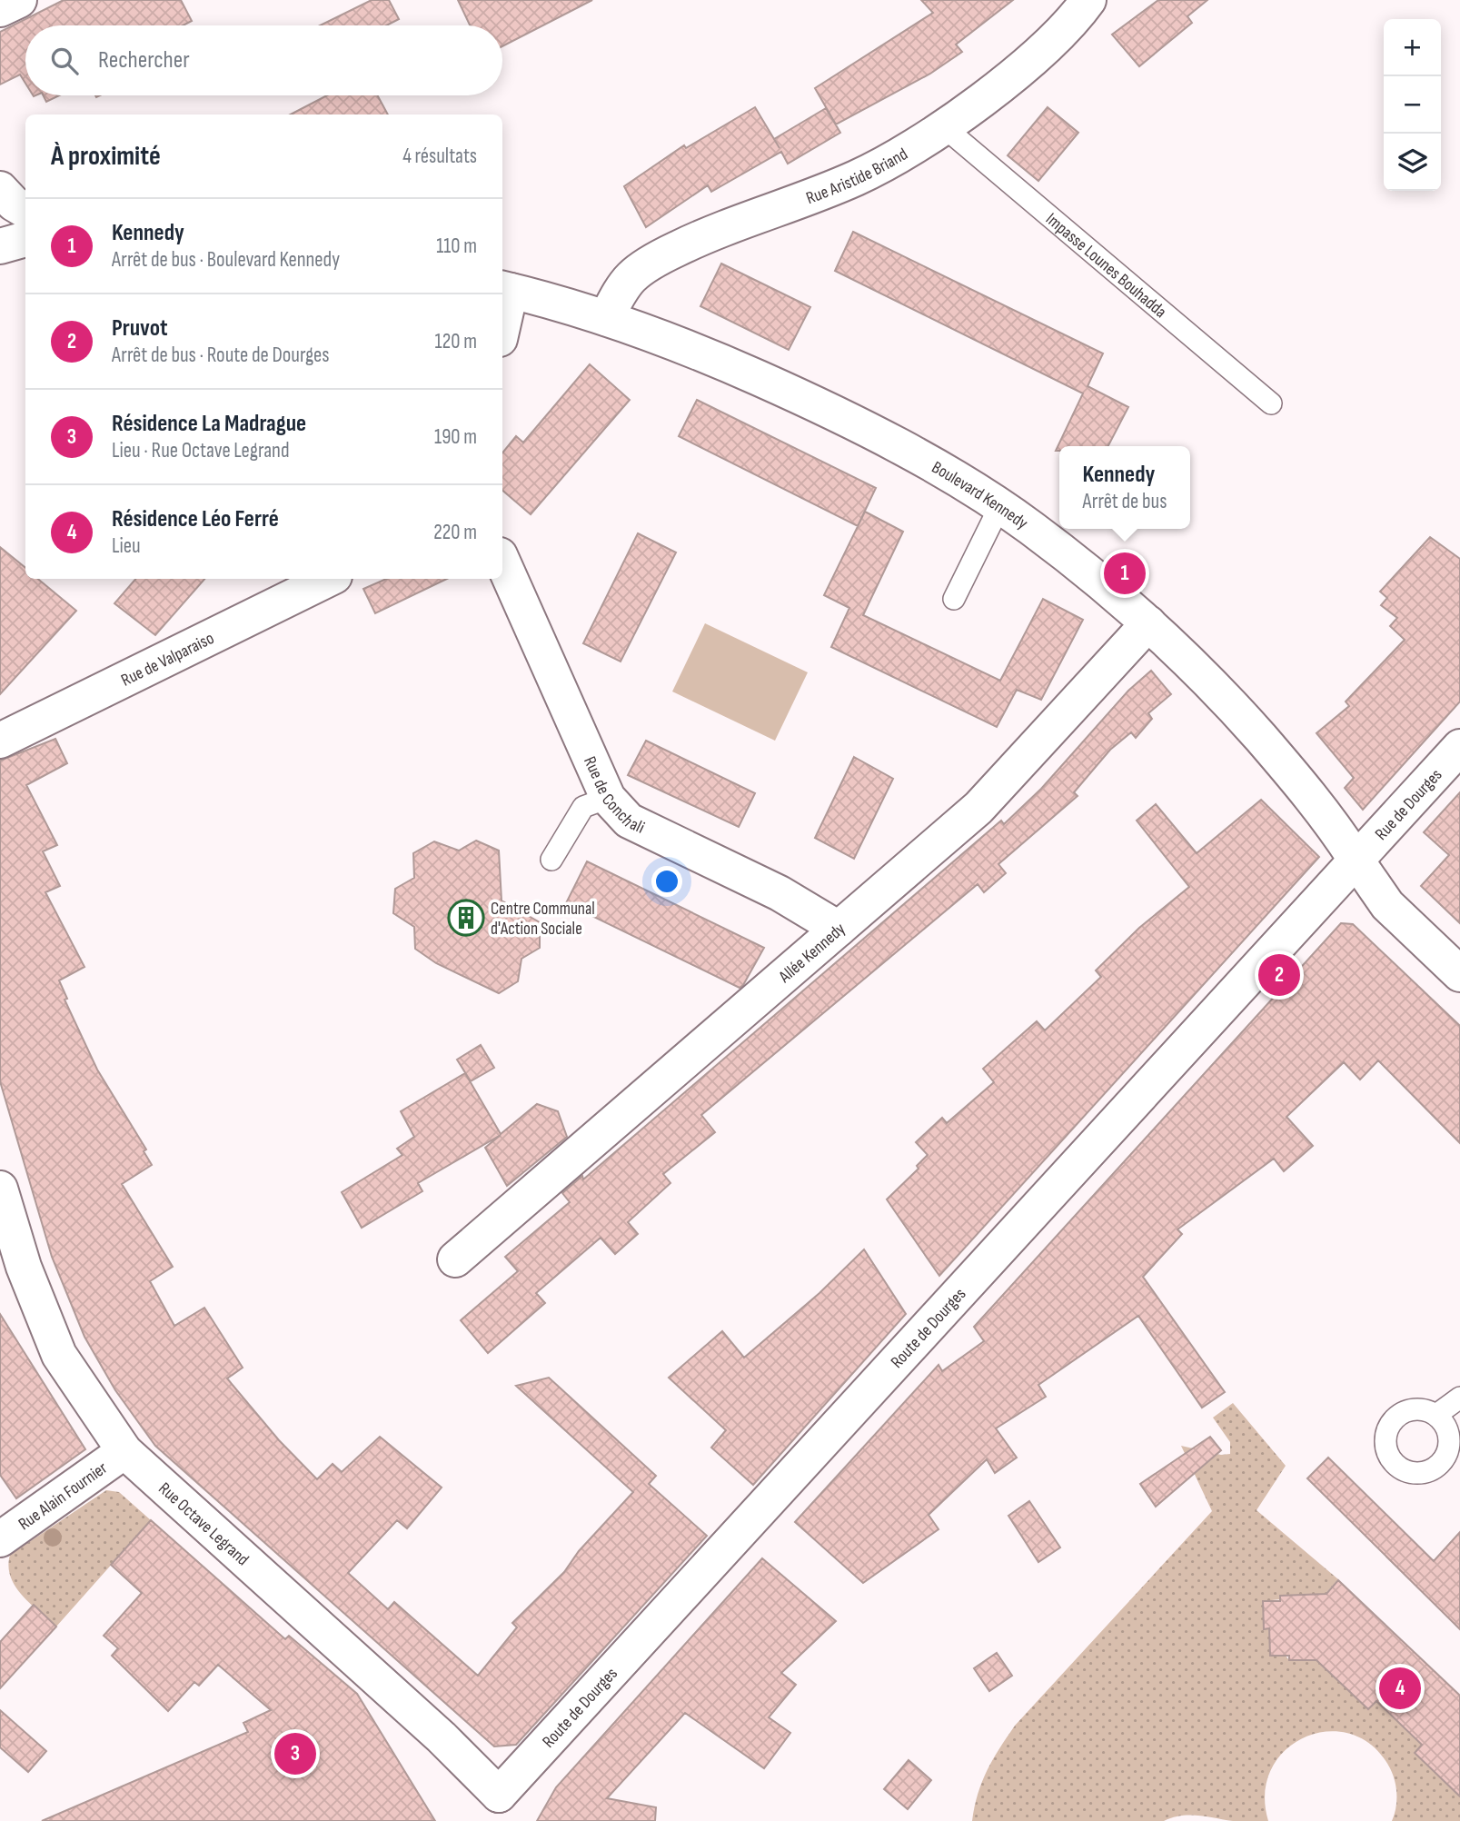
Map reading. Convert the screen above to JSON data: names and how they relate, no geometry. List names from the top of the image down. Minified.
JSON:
{"streets":{"street":["Rue Aristide Briand","Boulevard Kennedy","Rue de Valparaiso","Rue de Conchali","Rue de Dourges","Allée Kennedy","Route de Dourges","Rue Alain Fournier","Rue Octave Legrand"],"lane":["Impasse Lounes Bouhadda"]},"crossings":[["Rue Aristide Briand","Impasse Lounes Bouhadda"],["Rue Aristide Briand","Boulevard Kennedy"],["Boulevard Kennedy","Rue de Dourges"],["Boulevard Kennedy","Allée Kennedy"],["Boulevard Kennedy","Route de Dourges"],["Rue de Conchali","Allée Kennedy"],["Rue de Dourges","Route de Dourges"],["Route de Dourges","Rue Octave Legrand"],["Rue Alain Fournier","Rue Octave Legrand"]],"places":{"building":["Centre Communal d'Action Sociale"]},"page":{"map_buttons":["+","−"],"search":"Rechercher","heading":["À proximité","4 résultats"],"list":[{"mark":"1","name":"Kennedy","note":"Arrêt de bus · Boulevard Kennedy","value":"110 m"},{"mark":"2","name":"Pruvot","note":"Arrêt de bus · Route de Dourges","value":"120 m"},{"mark":"3","name":"Résidence La Madrague","note":"Lieu · Rue Octave Legrand","value":"190 m"},{"mark":"4","name":"Résidence Léo Ferré","note":"Lieu","value":"220 m"}],"popup":["Kennedy","Arrêt de bus"],"pins":["1","2","4","3"]}}
